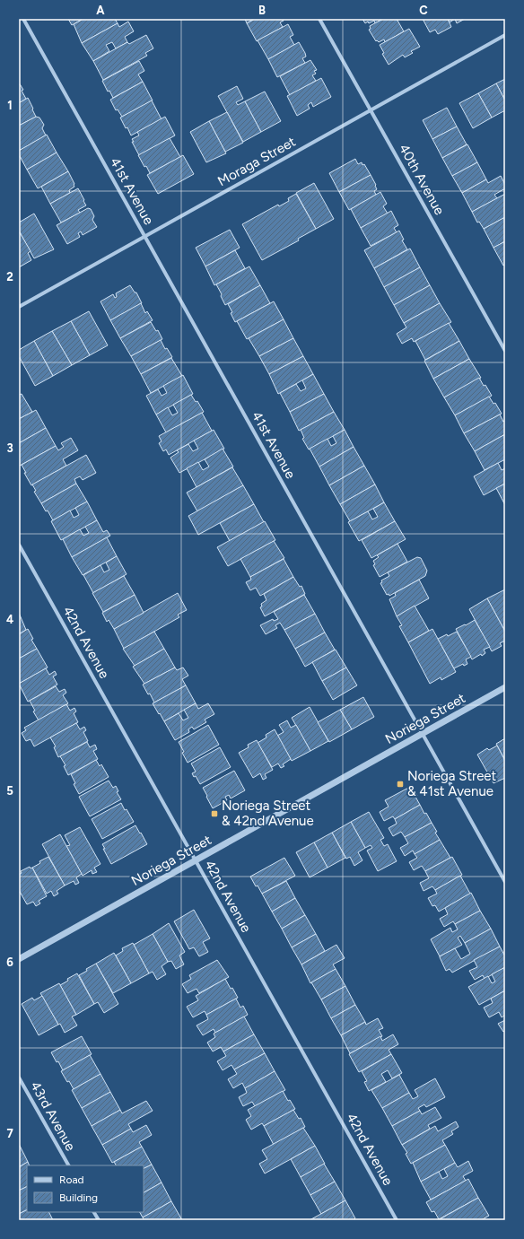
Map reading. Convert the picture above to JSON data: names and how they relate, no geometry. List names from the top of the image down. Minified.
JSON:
{"streets":{"street":["Moraga Street","40th Avenue","41st Avenue","42nd Avenue","Noriega Street","43rd Avenue"]},"crossings":[["Moraga Street","40th Avenue"],["Moraga Street","41st Avenue"],["41st Avenue","Noriega Street"],["42nd Avenue","Noriega Street"]],"places":{"transit":["Noriega Street & 41st Avenue","Noriega Street & 42nd Avenue"]},"legend":["Road","Building"],"grid":{"columns":["A","B","C"],"rows":["1","2","3","4","5","6","7"]}}
